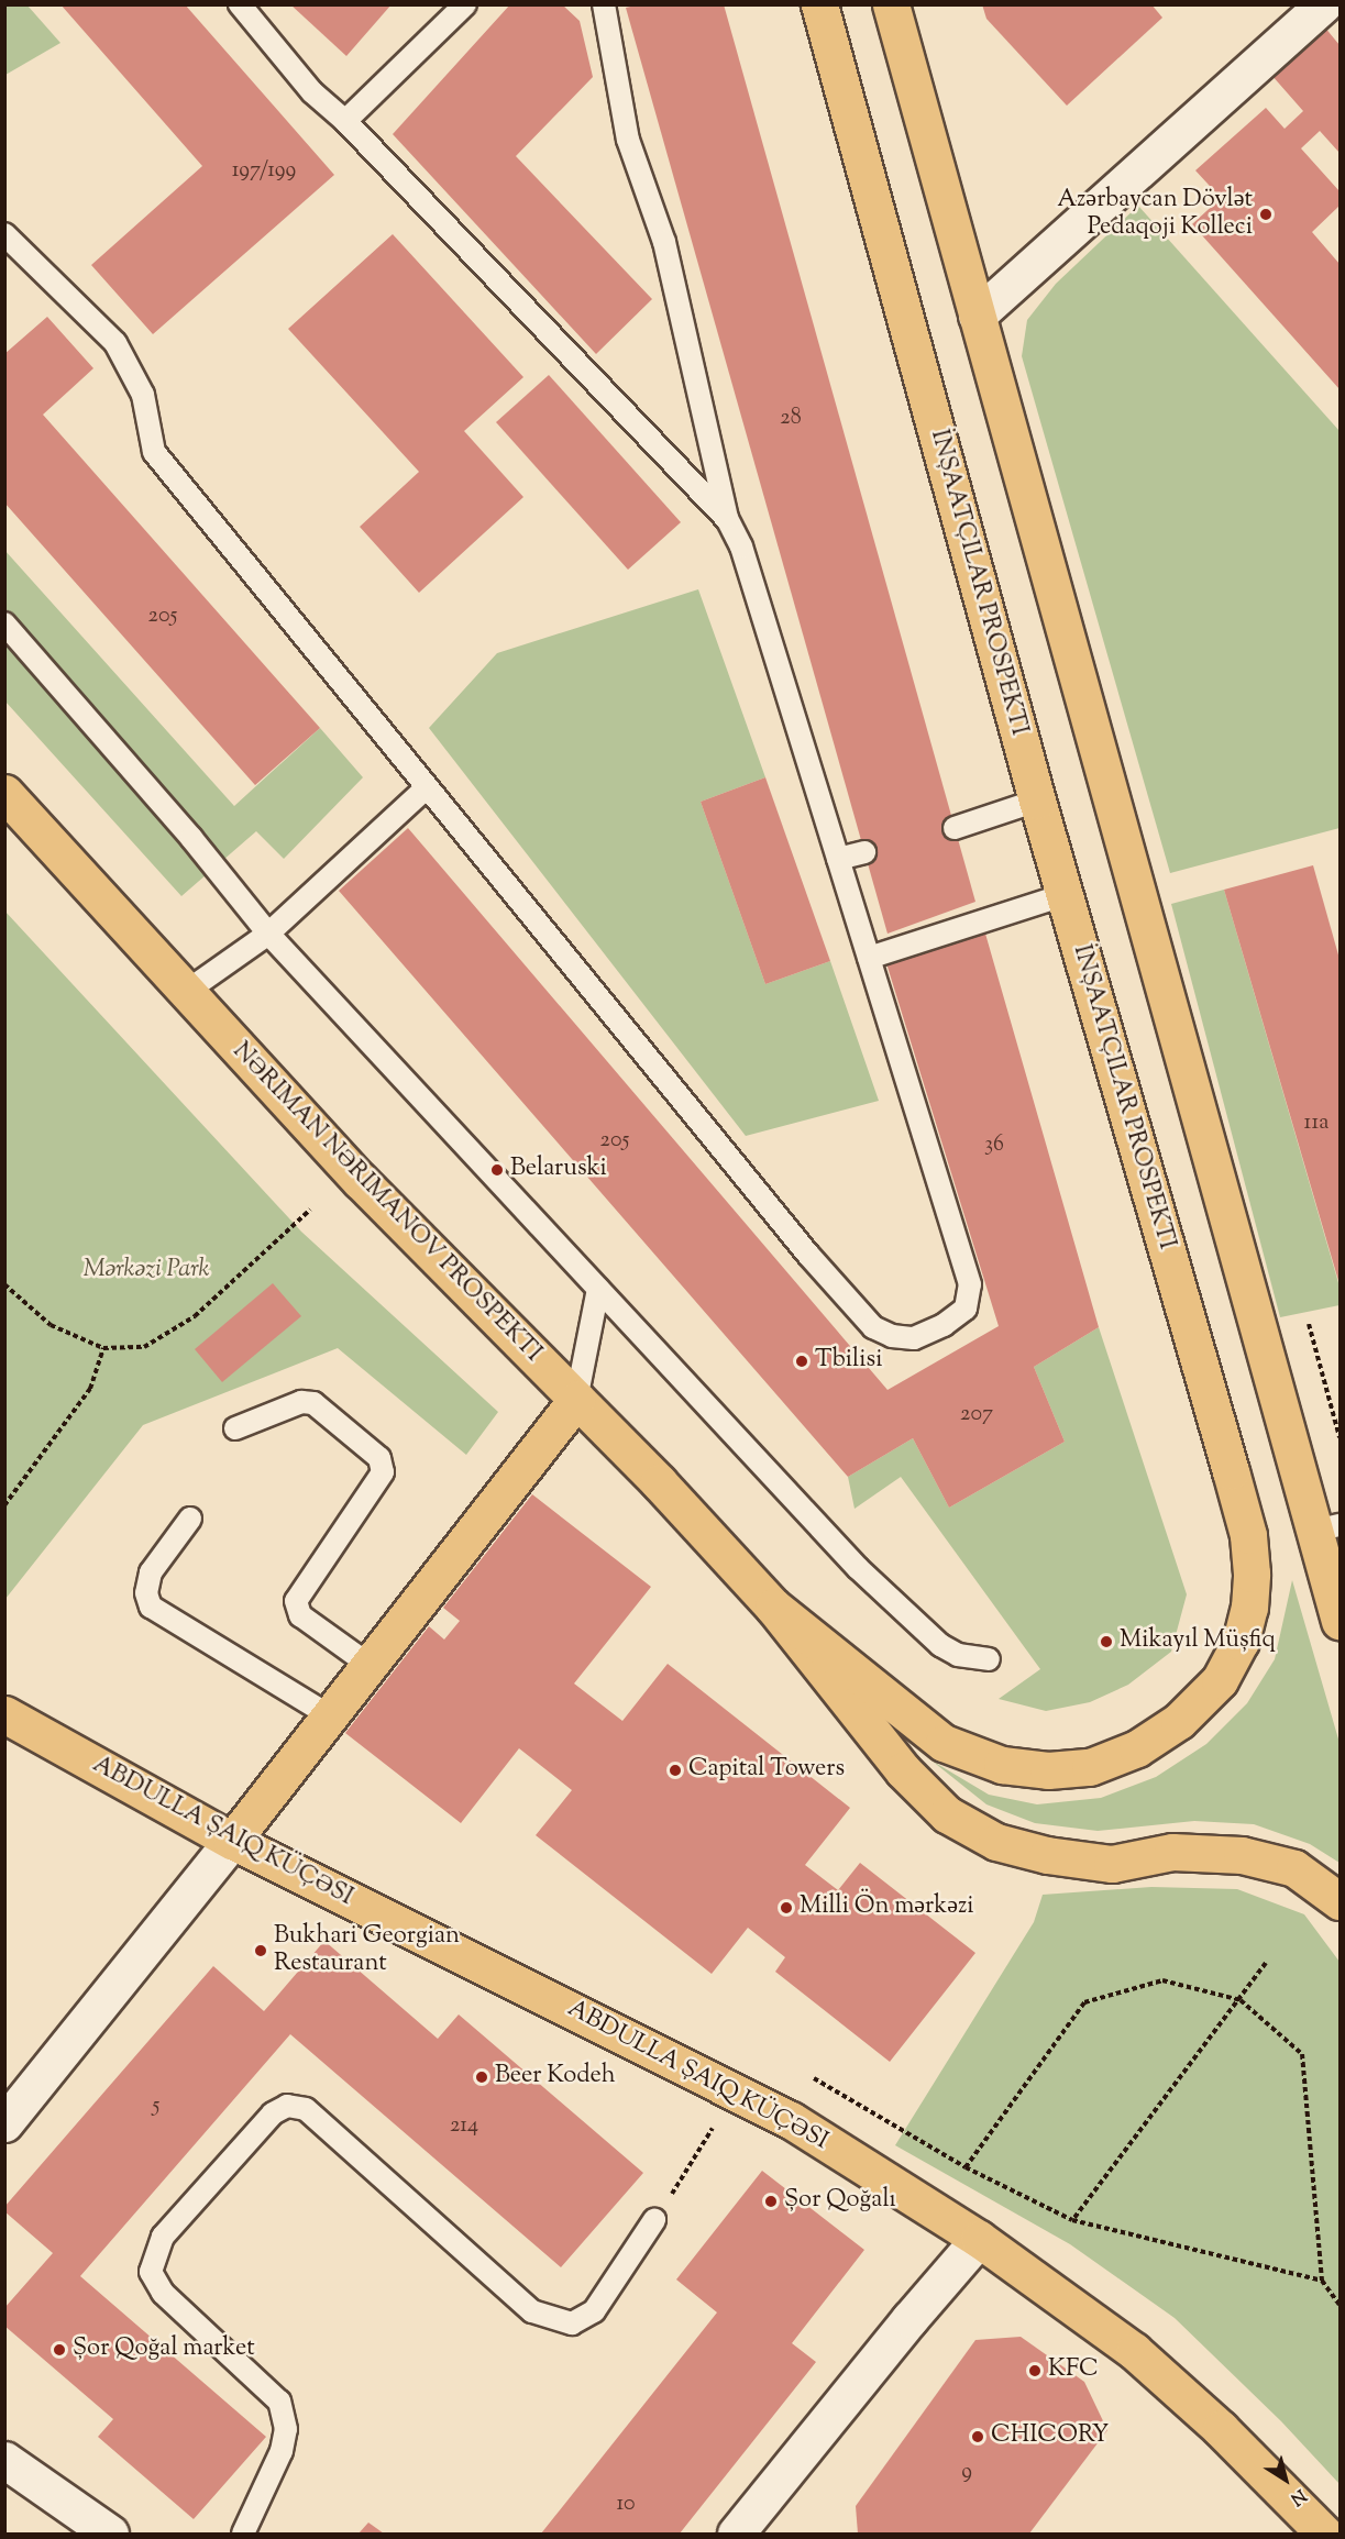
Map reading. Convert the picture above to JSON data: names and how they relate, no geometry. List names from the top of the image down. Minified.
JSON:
{"streets":{"main road":["NƏRIMAN NƏRIMANOV PROSPEKTI","ABDULLA ŞAIQ KÜÇƏSI"]},"parks":["Mərkəzi Park"],"places":["Azərbaycan Dövlət Pedaqoji Kolleci","Belaruski","Tbilisi","Mikayıl Müşfiq","Capital Towers","Milli Ön mərkəzi","Bukhari Georgian Restaurant","Beer Kodeh","Şor Qoğalı","Şor Qoğal market","KFC","CHICORY"],"house_numbers":["197/199","28","205","11a","205","36","207","5","214","9","10"],"north":"bottom right"}
